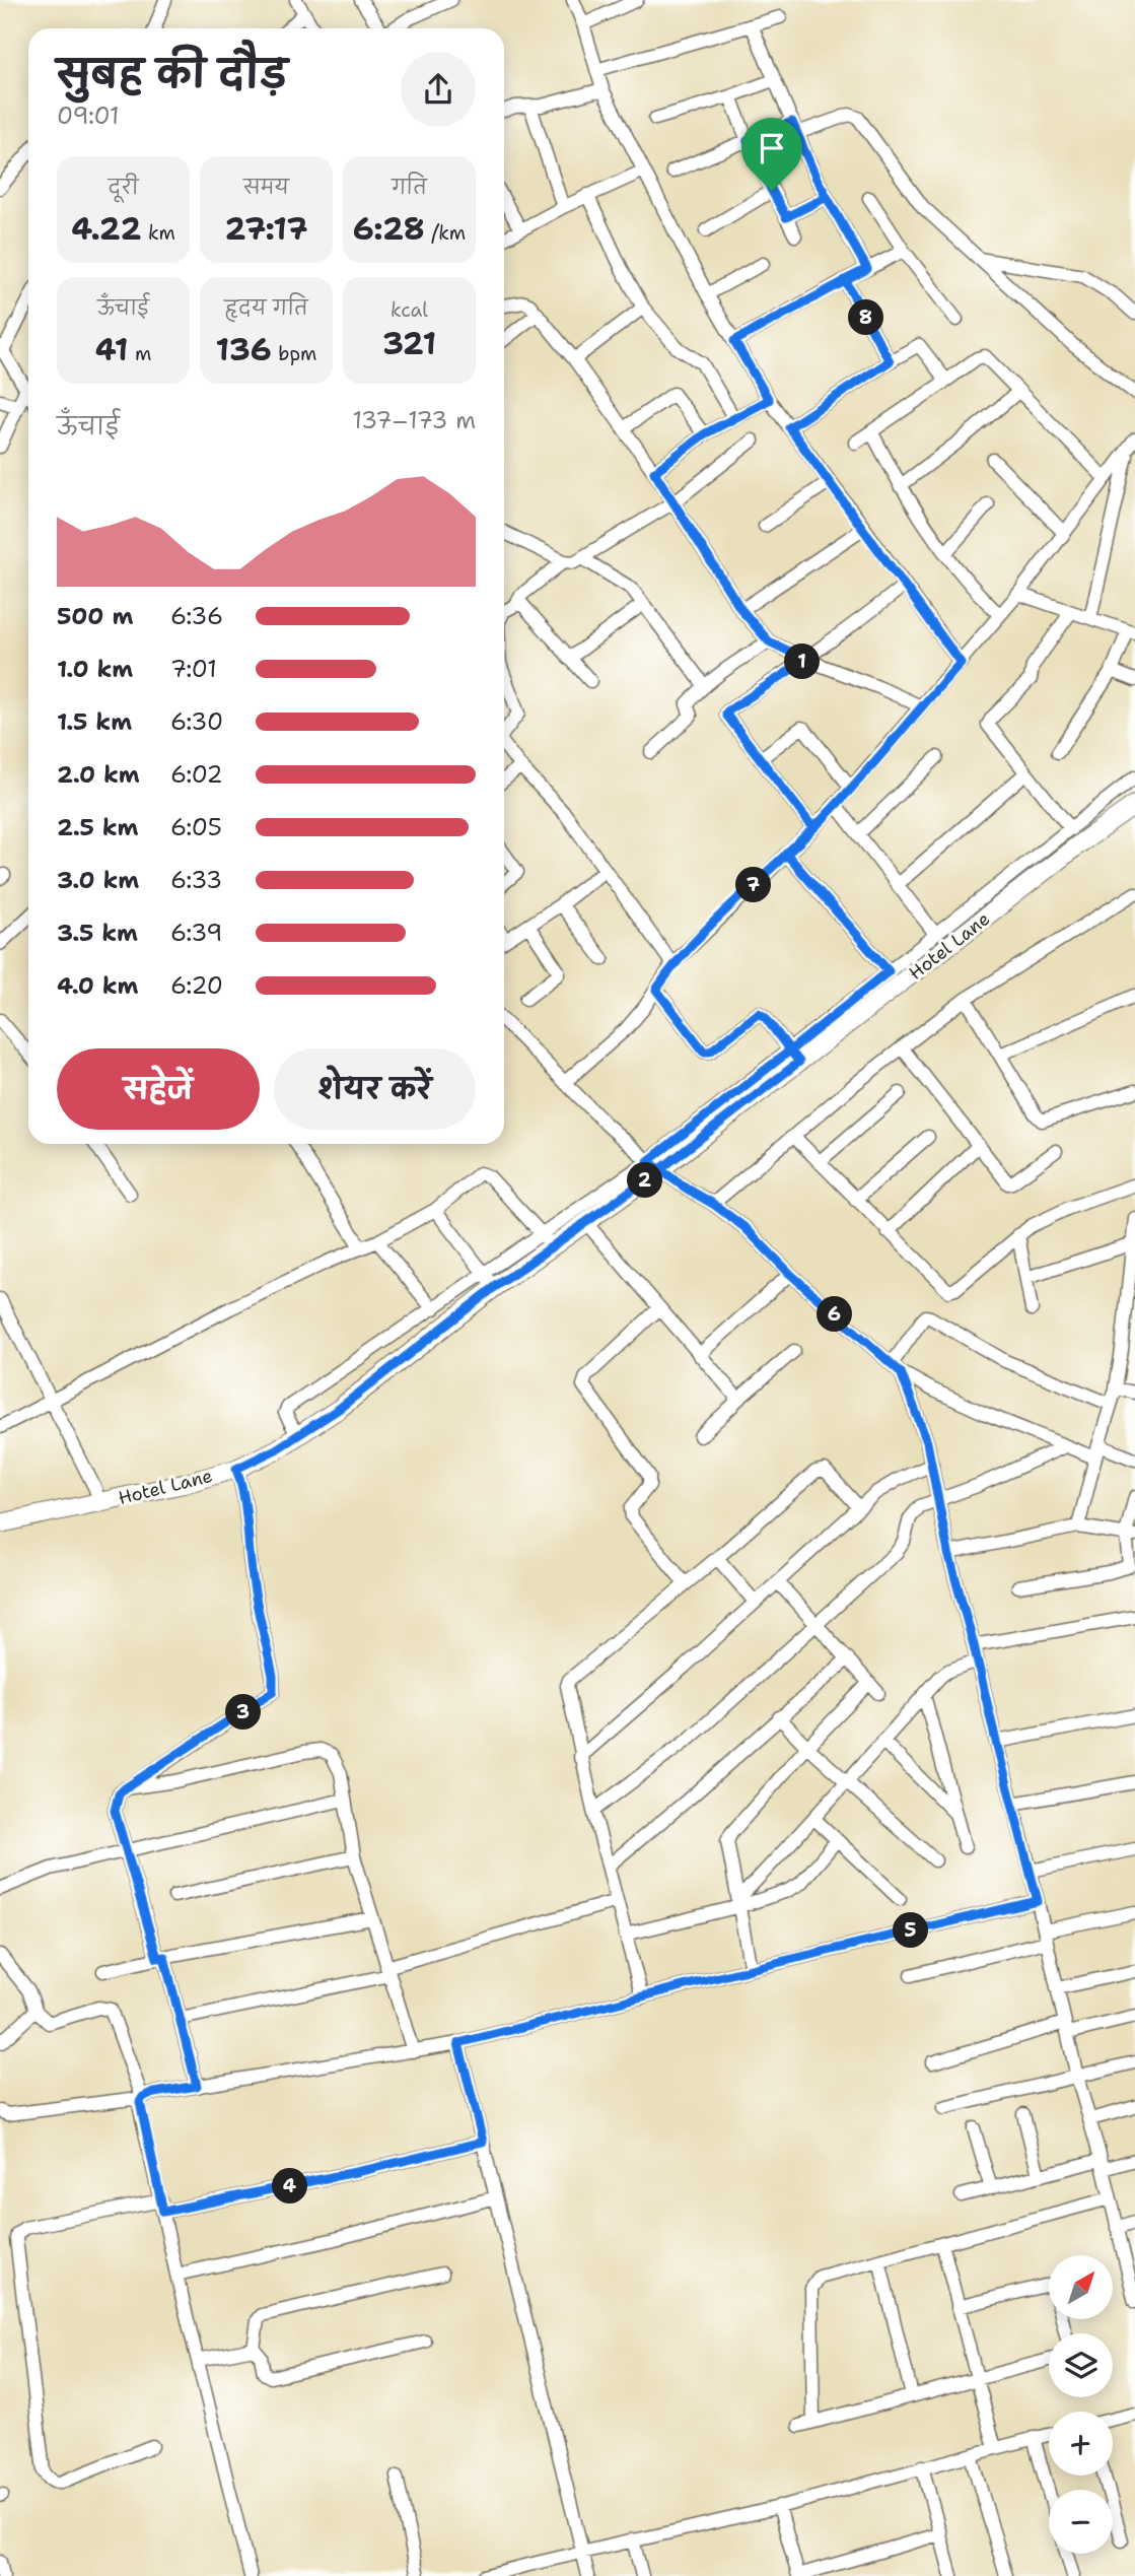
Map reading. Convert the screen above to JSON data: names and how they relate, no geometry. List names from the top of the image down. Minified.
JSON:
{"streets":{"street":["Hotel Lane"]},"north":"top right","page":{"heading":["सुबह की दौड़","09:01"],"stats":[["दूरी","4.22 km"],["समय","27:17"],["गति","6:28 /km"],["ऊँचाई","41 m"],["हृदय गति","136 bpm"],["kcal","321"]],"pins":["8","1","7","2","6","3","5","4"],"chart":["ऊँचाई","137–173 m"],"list":[{"name":"500 m","note":"6:36"},{"name":"1.0 km","note":"7:01"},{"name":"1.5 km","note":"6:30"},{"name":"2.0 km","note":"6:02"},{"name":"2.5 km","note":"6:05"},{"name":"3.0 km","note":"6:33"},{"name":"3.5 km","note":"6:39"},{"name":"4.0 km","note":"6:20"}],"buttons":["सहेजें","शेयर करें"],"map_buttons":["+","−"]}}
